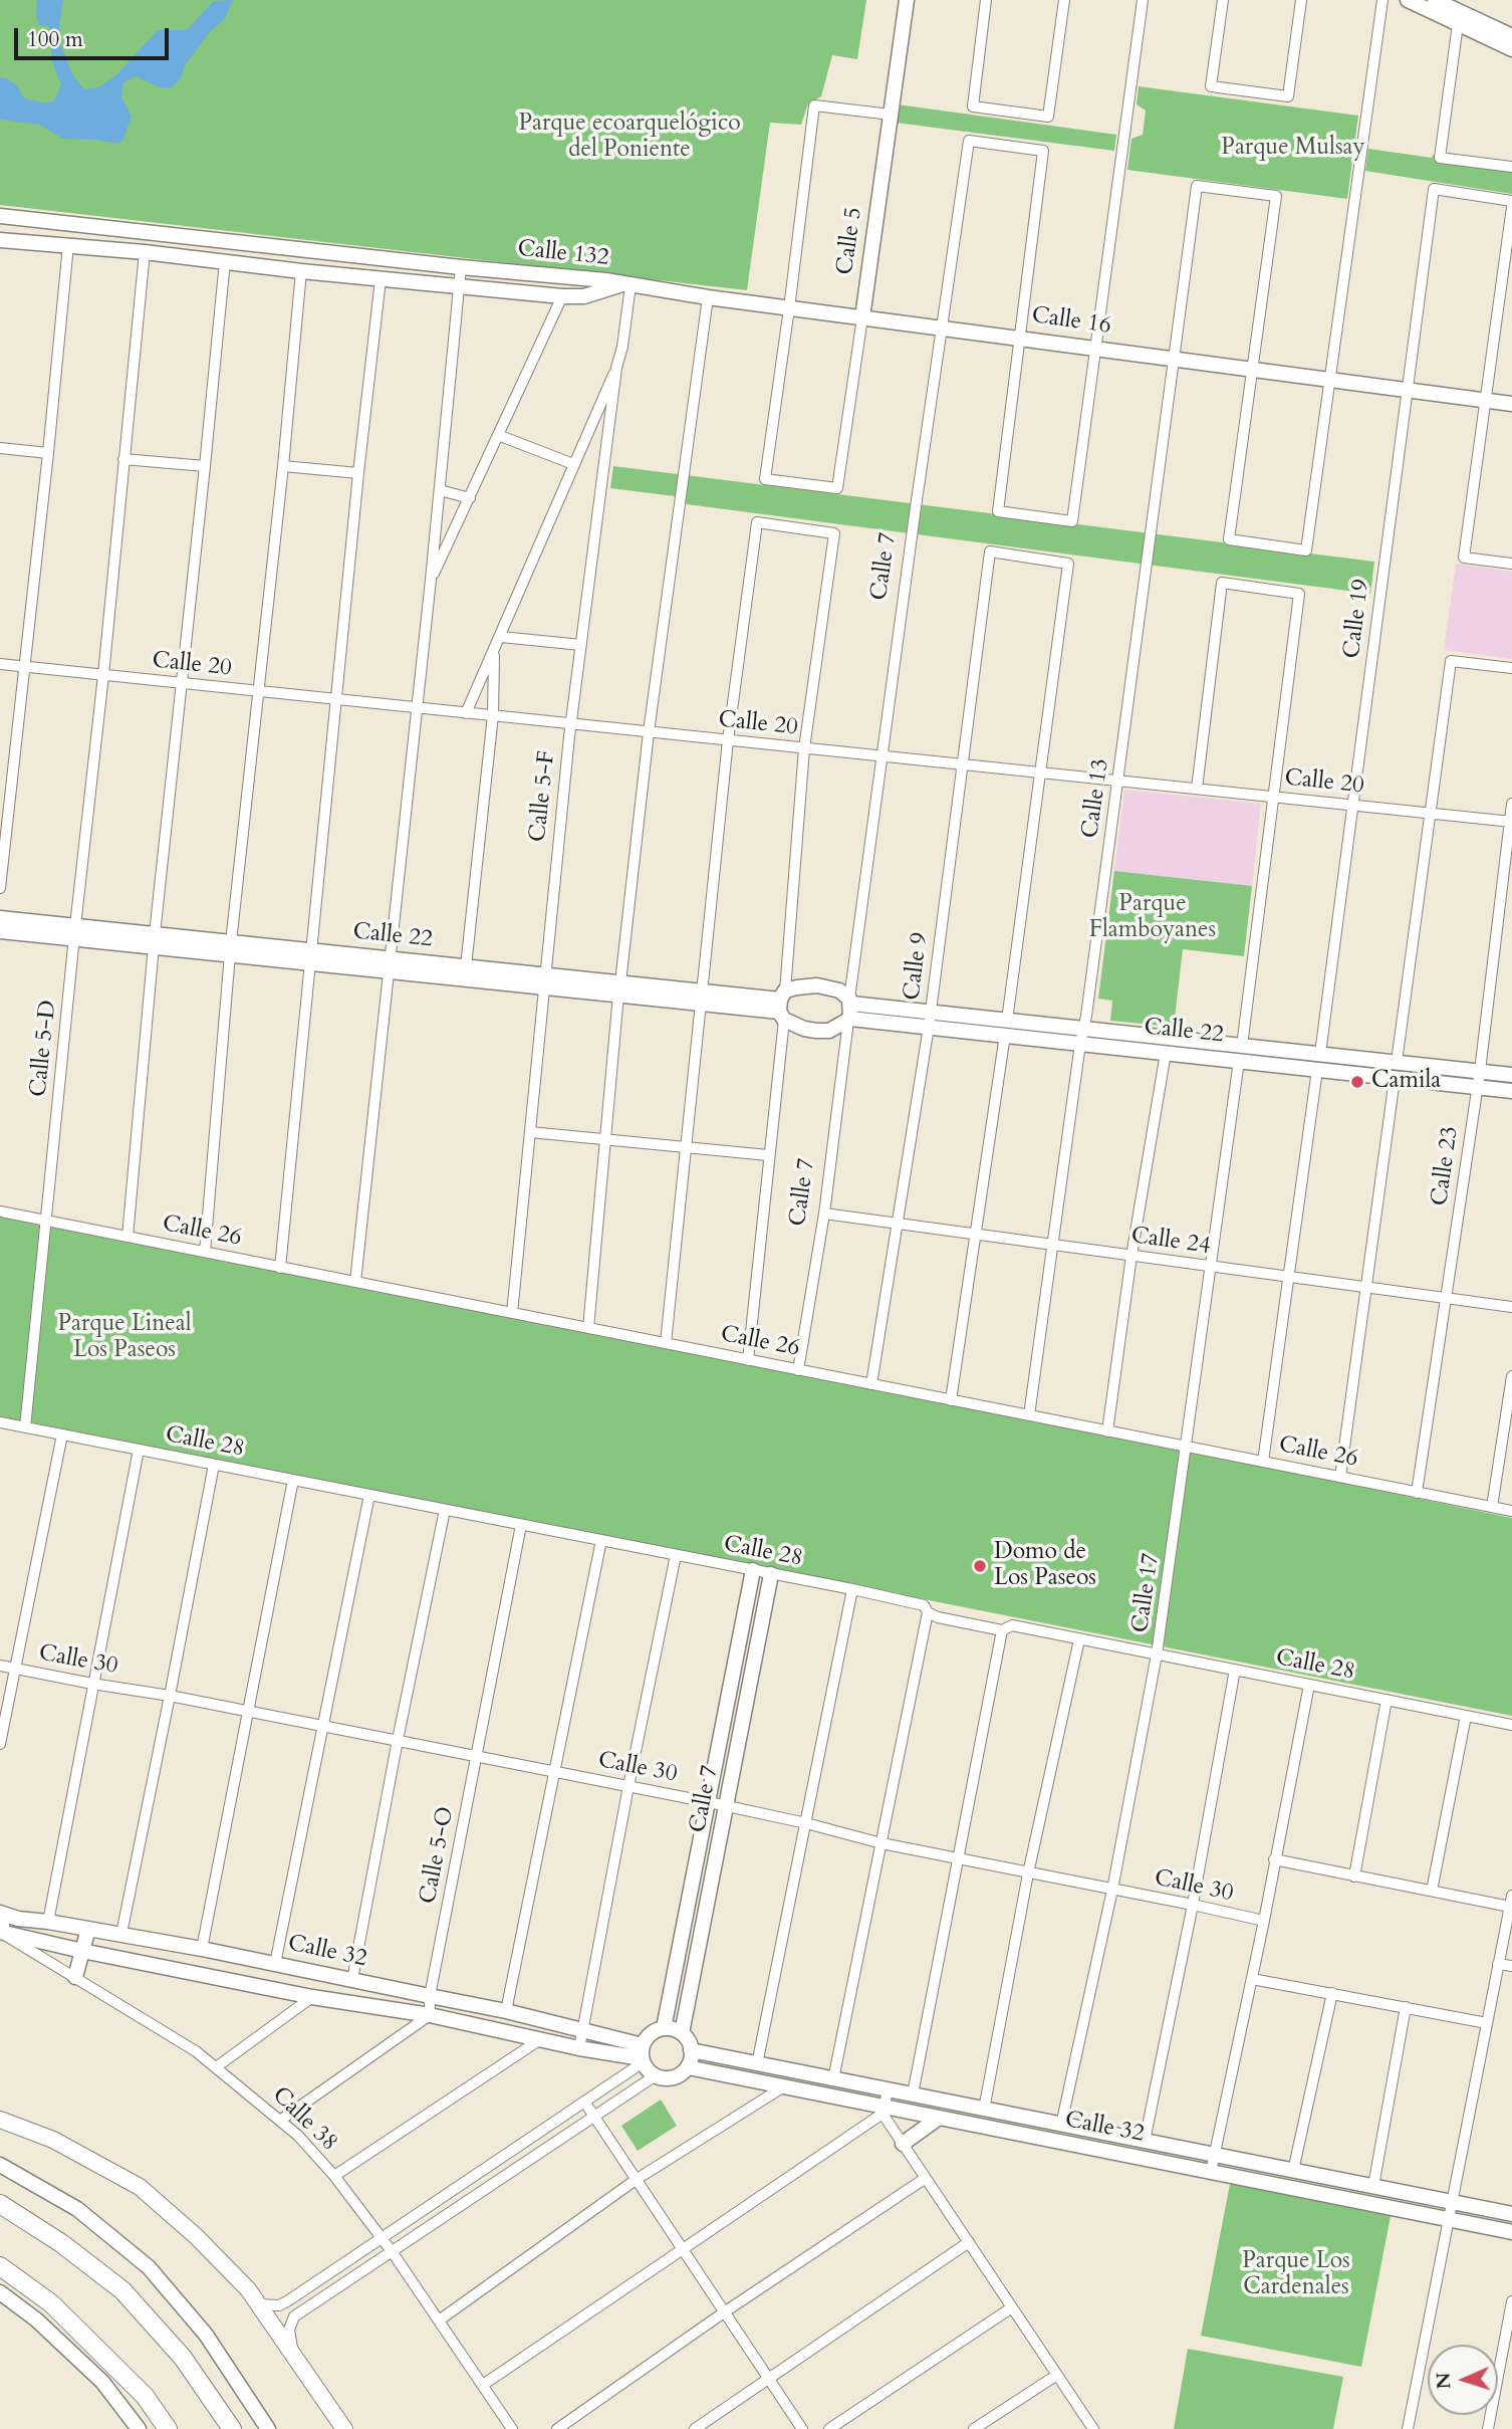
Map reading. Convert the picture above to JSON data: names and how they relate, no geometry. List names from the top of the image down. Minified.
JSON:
{"streets":{"street":["Calle 5","Calle 132","Calle 16","Calle 7","Calle 19","Calle 20","Calle 5-F","Calle 13","Calle 22","Calle 9","Calle 5-D","Calle 23","Calle 26","Calle 24","Calle 28","Calle 17","Calle 30","Calle 5-O","Calle 32","Calle 38"]},"crossings":[["Calle 5","Calle 16"],["Calle 132","Calle 16"],["Calle 132","Calle 5-F"],["Calle 132","Calle 5-D"],["Calle 16","Calle 7"],["Calle 16","Calle 19"],["Calle 16","Calle 5-F"],["Calle 16","Calle 13"],["Calle 7","Calle 20"],["Calle 7","Calle 22"],["Calle 7","Calle 26"],["Calle 7","Calle 24"],["Calle 7","Calle 28"],["Calle 7","Calle 30"],["Calle 7","Calle 32"],["Calle 19","Calle 20"],["Calle 19","Calle 22"],["Calle 20","Calle 5-F"],["Calle 20","Calle 13"],["Calle 20","Calle 9"],["Calle 20","Calle 5-D"],["Calle 20","Calle 23"],["Calle 5-F","Calle 22"],["Calle 5-F","Calle 26"],["Calle 13","Calle 22"],["Calle 13","Calle 26"],["Calle 13","Calle 24"],["Calle 22","Calle 9"],["Calle 22","Calle 5-D"],["Calle 22","Calle 23"],["Calle 22","Calle 17"],["Calle 9","Calle 26"],["Calle 9","Calle 24"],["Calle 5-D","Calle 26"],["Calle 5-D","Calle 28"],["Calle 23","Calle 26"],["Calle 23","Calle 24"],["Calle 26","Calle 17"],["Calle 24","Calle 17"],["Calle 28","Calle 17"],["Calle 28","Calle 5-O"],["Calle 17","Calle 30"],["Calle 17","Calle 32"],["Calle 30","Calle 5-O"],["Calle 5-O","Calle 32"],["Calle 32","Calle 38"]],"parks":["Parque ecoarquelógico del Poniente","Parque Mulsay","Parque Flamboyanes","Parque Lineal Los Paseos","Parque Los Cardenales"],"places":["Camila","Domo de Los Paseos"],"scale_bar":"100 m","north":"left"}
